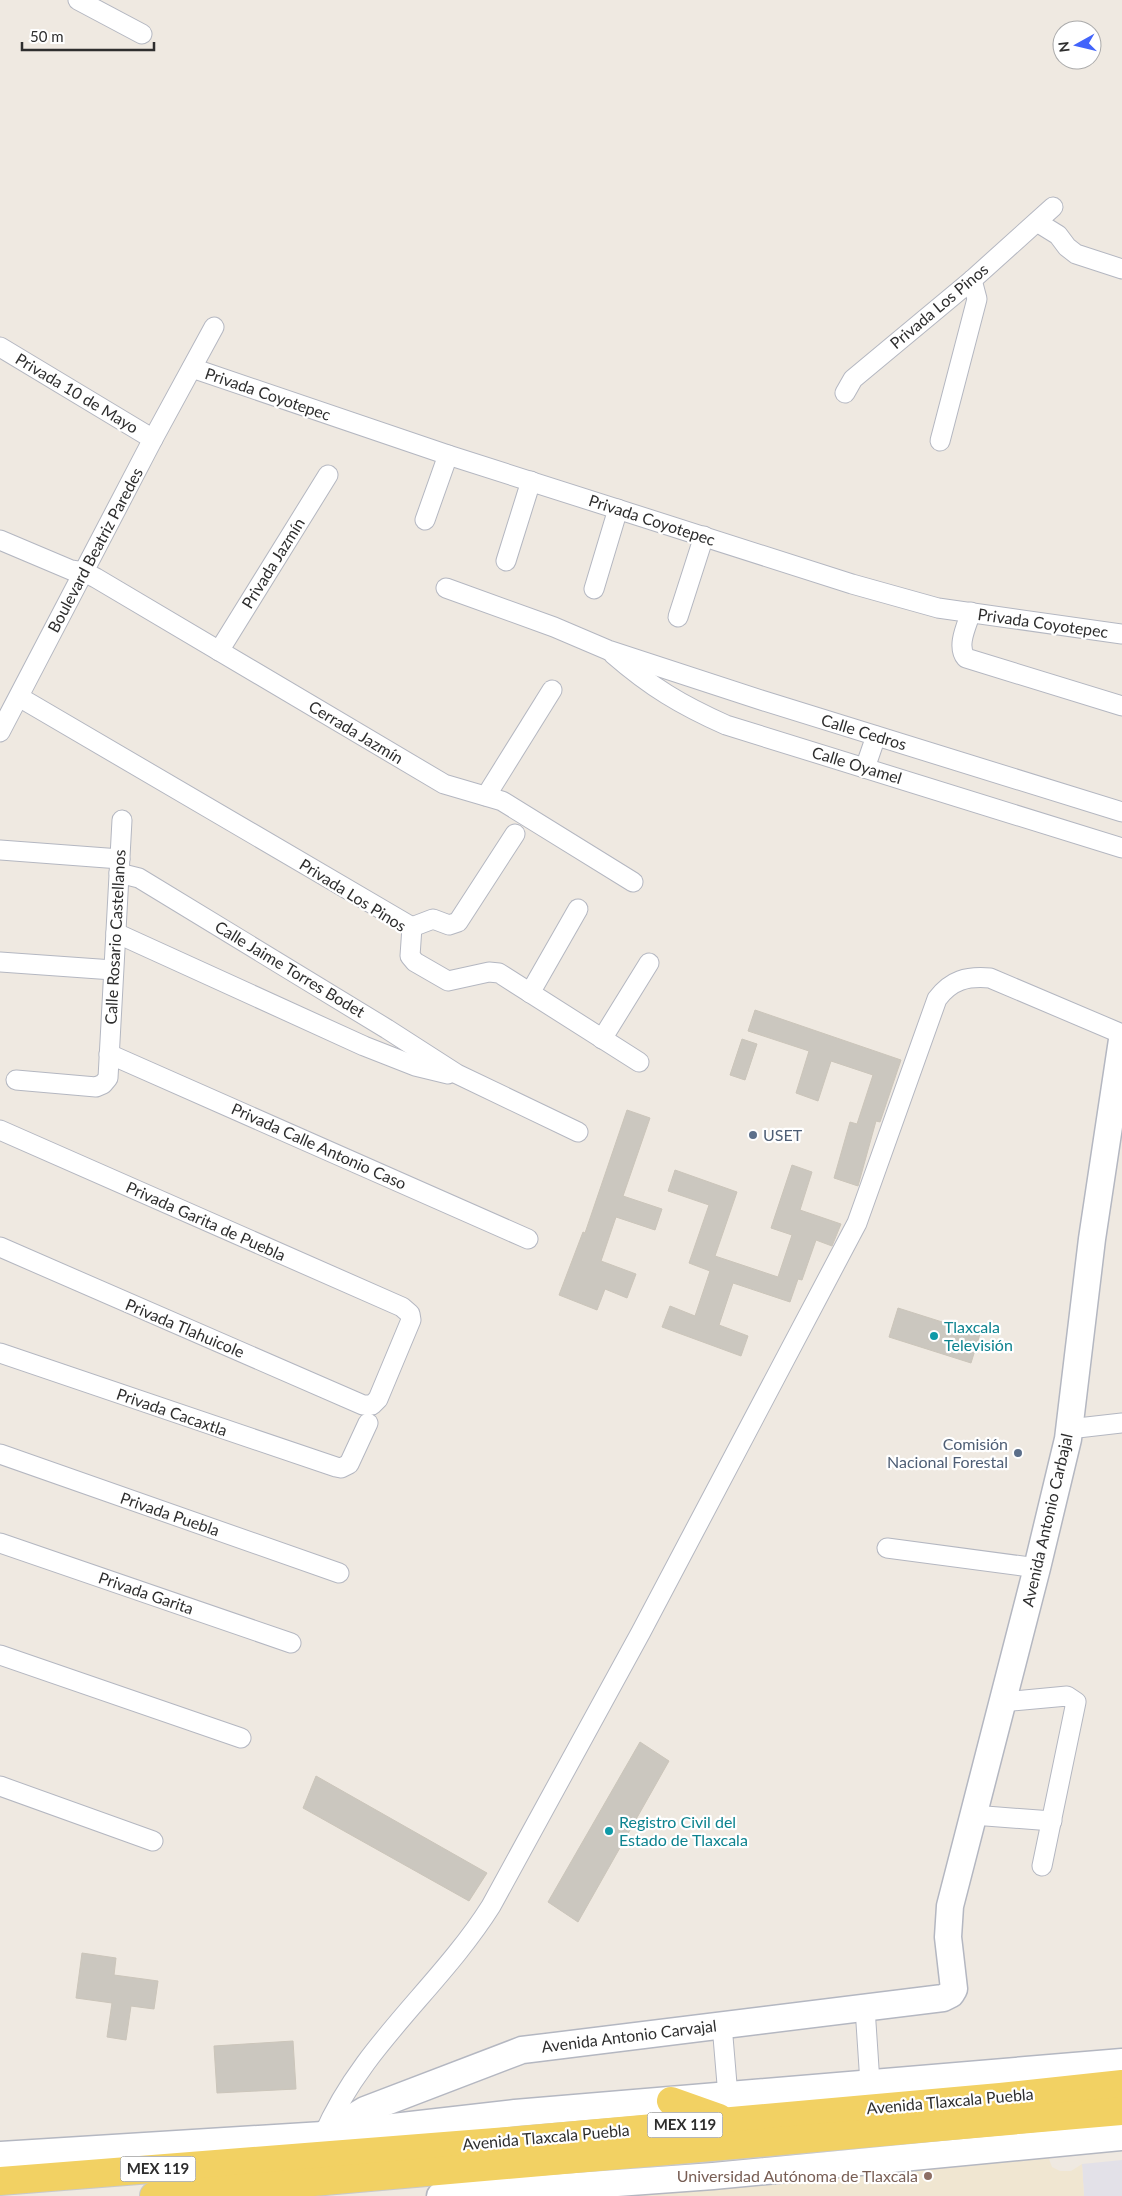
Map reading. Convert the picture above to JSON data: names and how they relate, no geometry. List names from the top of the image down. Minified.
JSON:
{"streets":{"main road":["Avenida Antonio Carbajal","Avenida Antonio Carvajal","Avenida Tlaxcala Puebla","MEX 119"],"street":["Privada Los Pinos","Privada 10 de Mayo","Privada Coyotepec","Boulevard Beatriz Paredes","Privada Jazmín","Cerrada Jazmín","Calle Cedros","Calle Oyamel","Calle Rosario Castellanos","Calle Jaime Torres Bodet","Privada Calle Antonio Caso","Privada Garita de Puebla","Privada Tlahuicole","Privada Cacaxtla","Privada Puebla","Privada Garita"]},"crossings":[["Privada Los Pinos","Boulevard Beatriz Paredes"],["Privada 10 de Mayo","Boulevard Beatriz Paredes"],["Privada Coyotepec","Boulevard Beatriz Paredes"],["Boulevard Beatriz Paredes","Cerrada Jazmín"],["Privada Jazmín","Cerrada Jazmín"],["Calle Cedros","Calle Oyamel"],["Calle Rosario Castellanos","Calle Jaime Torres Bodet"],["Calle Rosario Castellanos","Privada Calle Antonio Caso"],["Privada Garita de Puebla","Privada Tlahuicole"],["Privada Garita de Puebla","Privada Cacaxtla"],["Privada Tlahuicole","Privada Cacaxtla"],["Avenida Antonio Carbajal","Avenida Antonio Carvajal"],["Avenida Antonio Carvajal","Avenida Tlaxcala Puebla"]],"places":["USET","Tlaxcala Televisión","Comisión Nacional Forestal","Registro Civil del Estado de Tlaxcala","Universidad Autónoma de Tlaxcala"],"scale_bar":"50 m","north":"left"}
